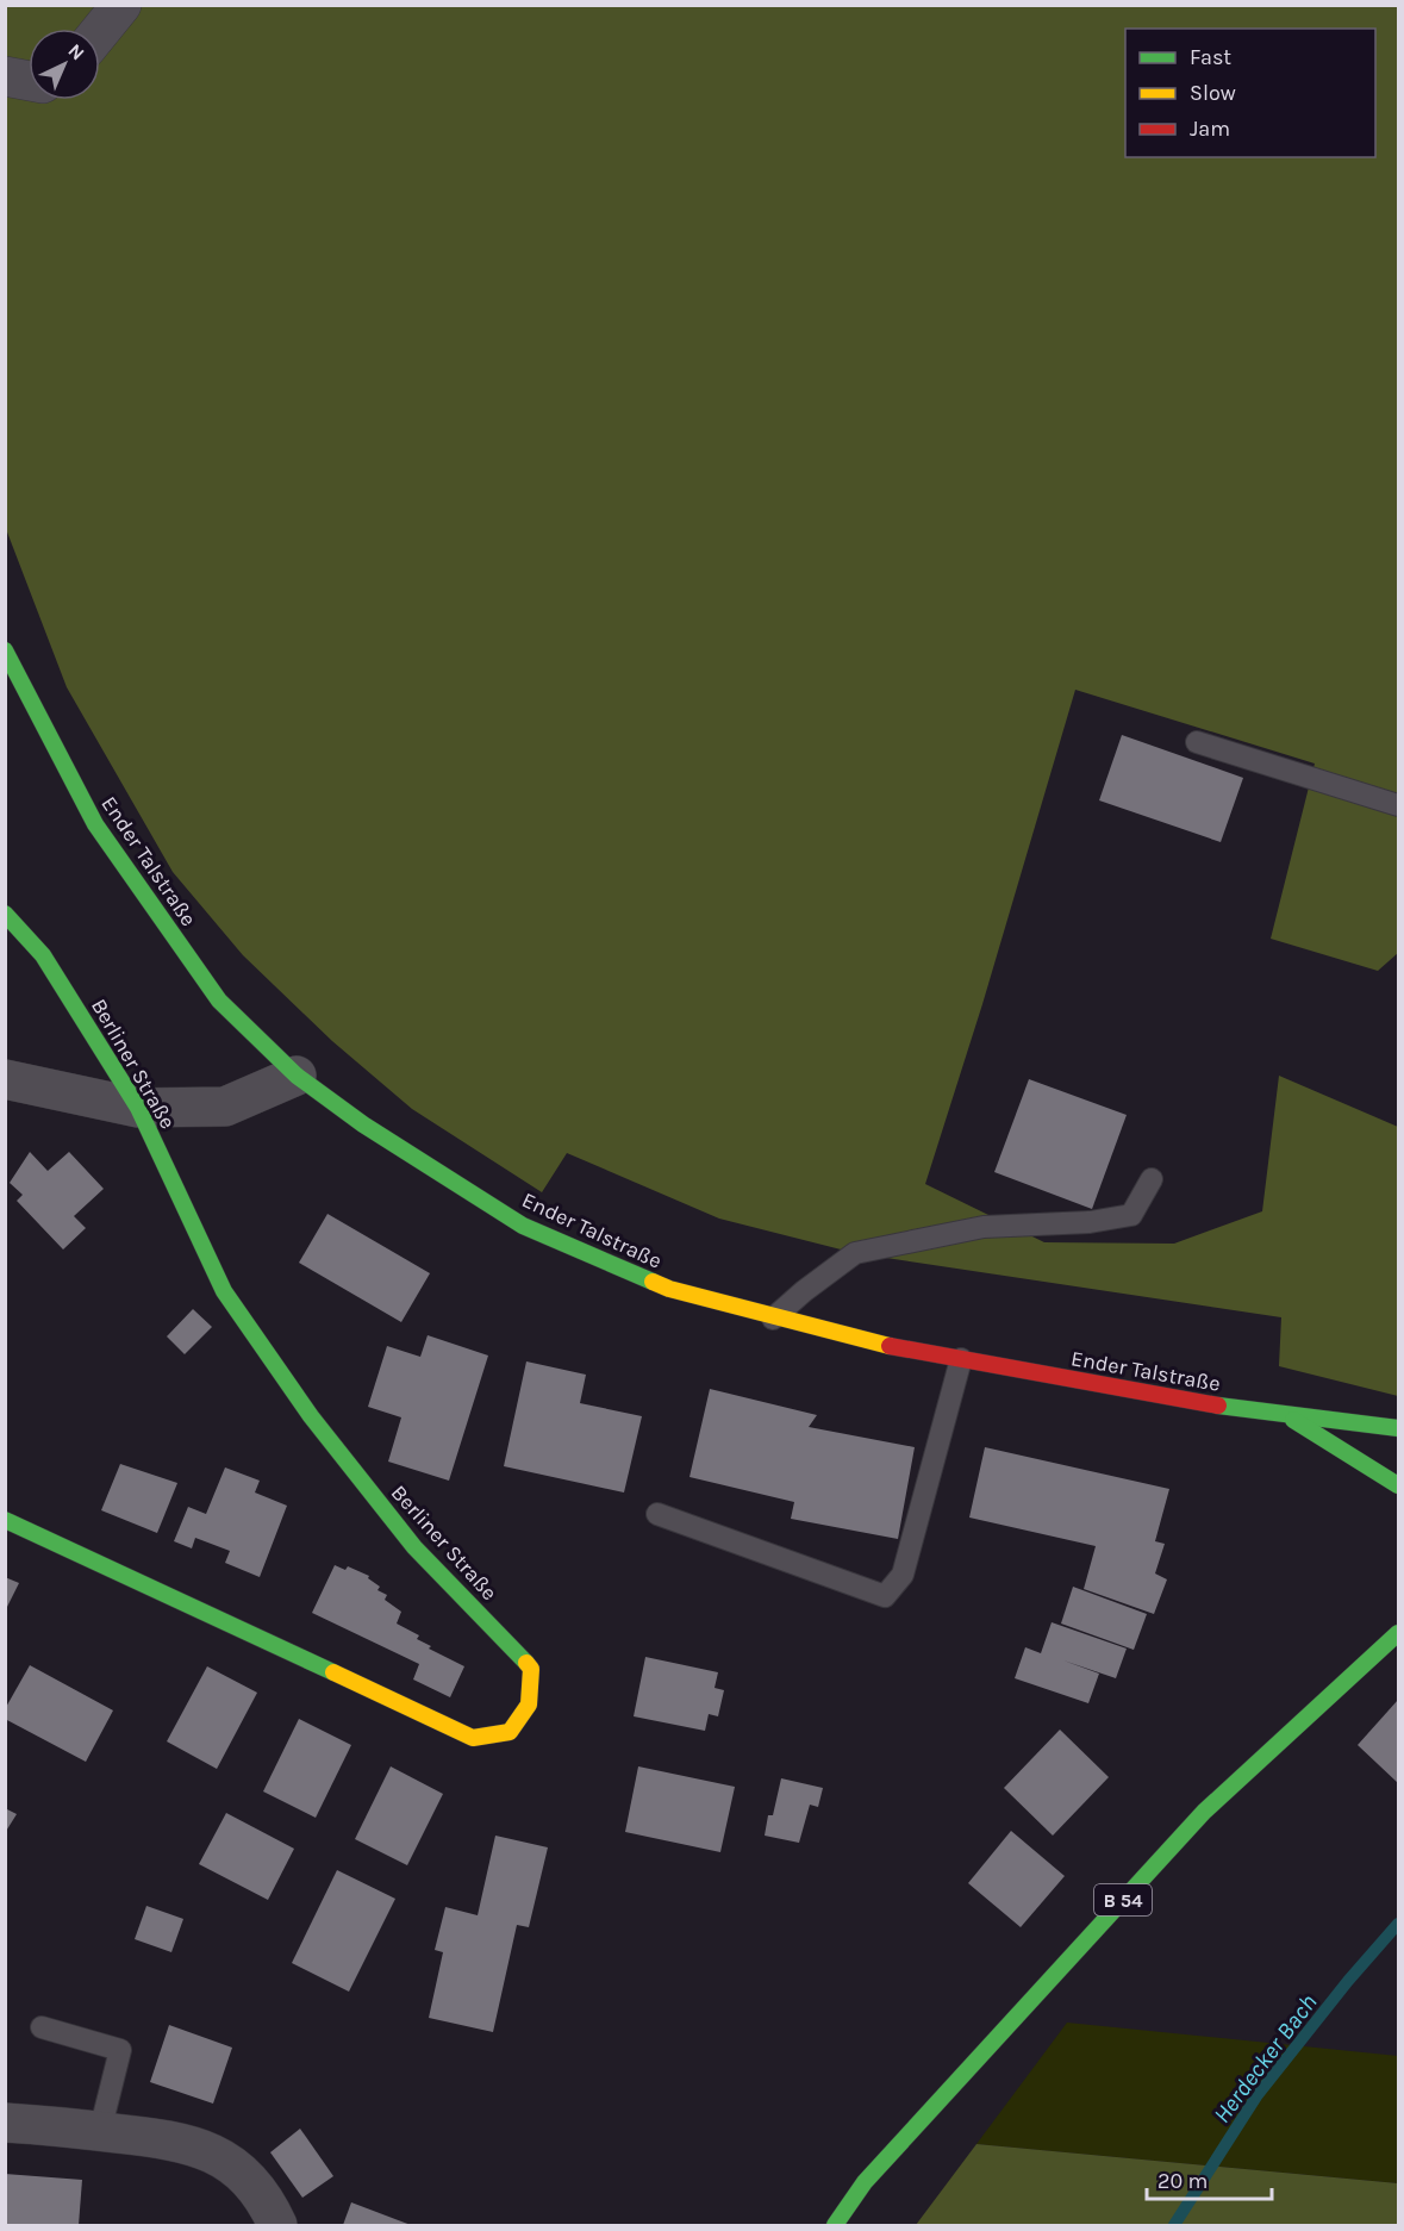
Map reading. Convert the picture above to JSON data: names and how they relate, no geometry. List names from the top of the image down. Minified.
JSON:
{"streets":{"main road":["Ender Talstraße","Berliner Straße","B 54"]},"water":["Herdecker Bach"],"legend":["Fast","Slow","Jam"],"scale_bar":"20 m","north":"top right"}
